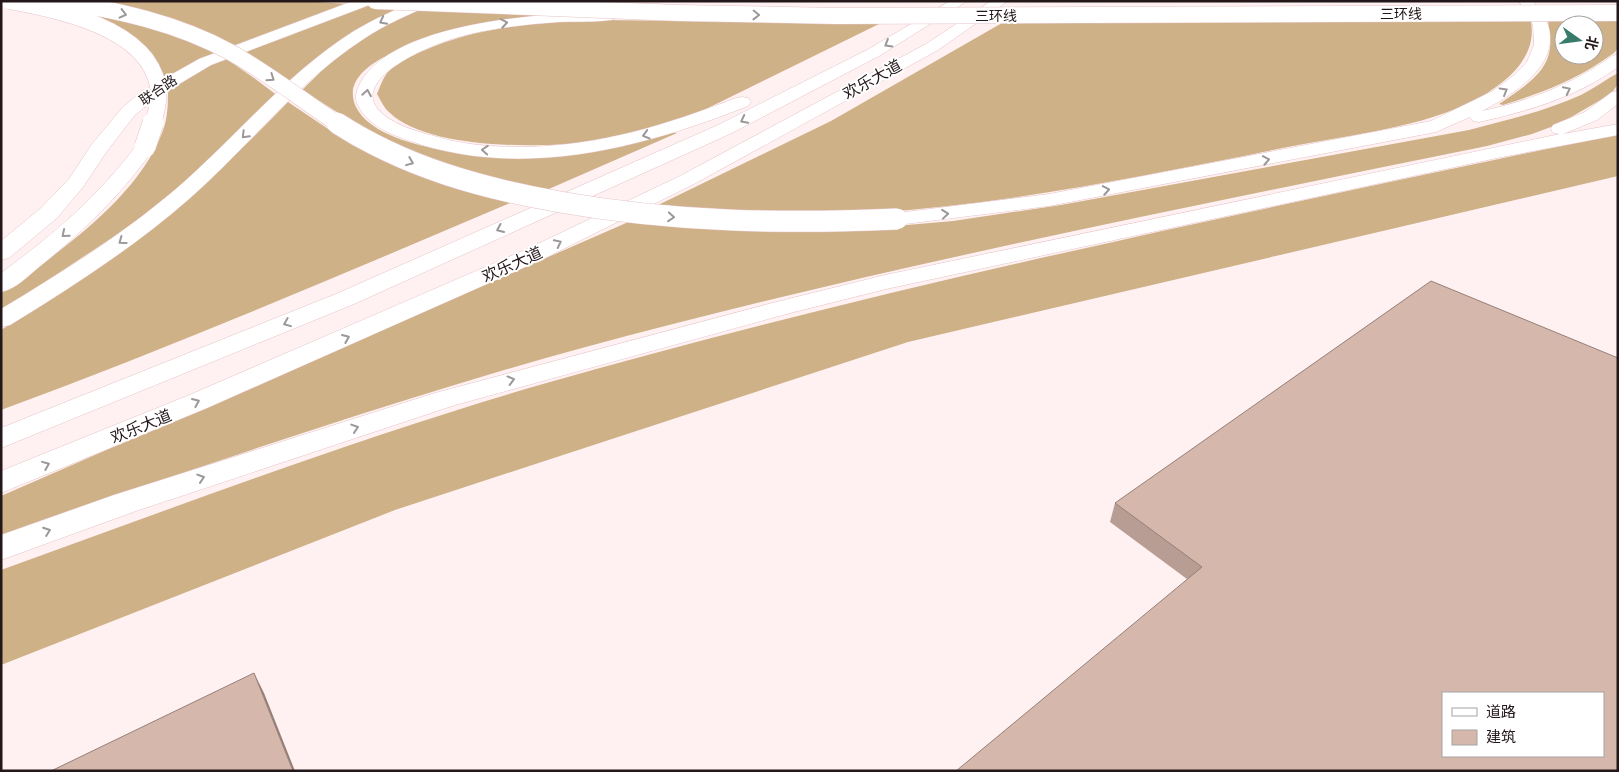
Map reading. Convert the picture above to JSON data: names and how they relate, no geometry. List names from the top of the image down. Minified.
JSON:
{"streets":{"main road":["三环线","欢乐大道","联合路"]},"legend":["道路","建筑"],"north":"right"}
